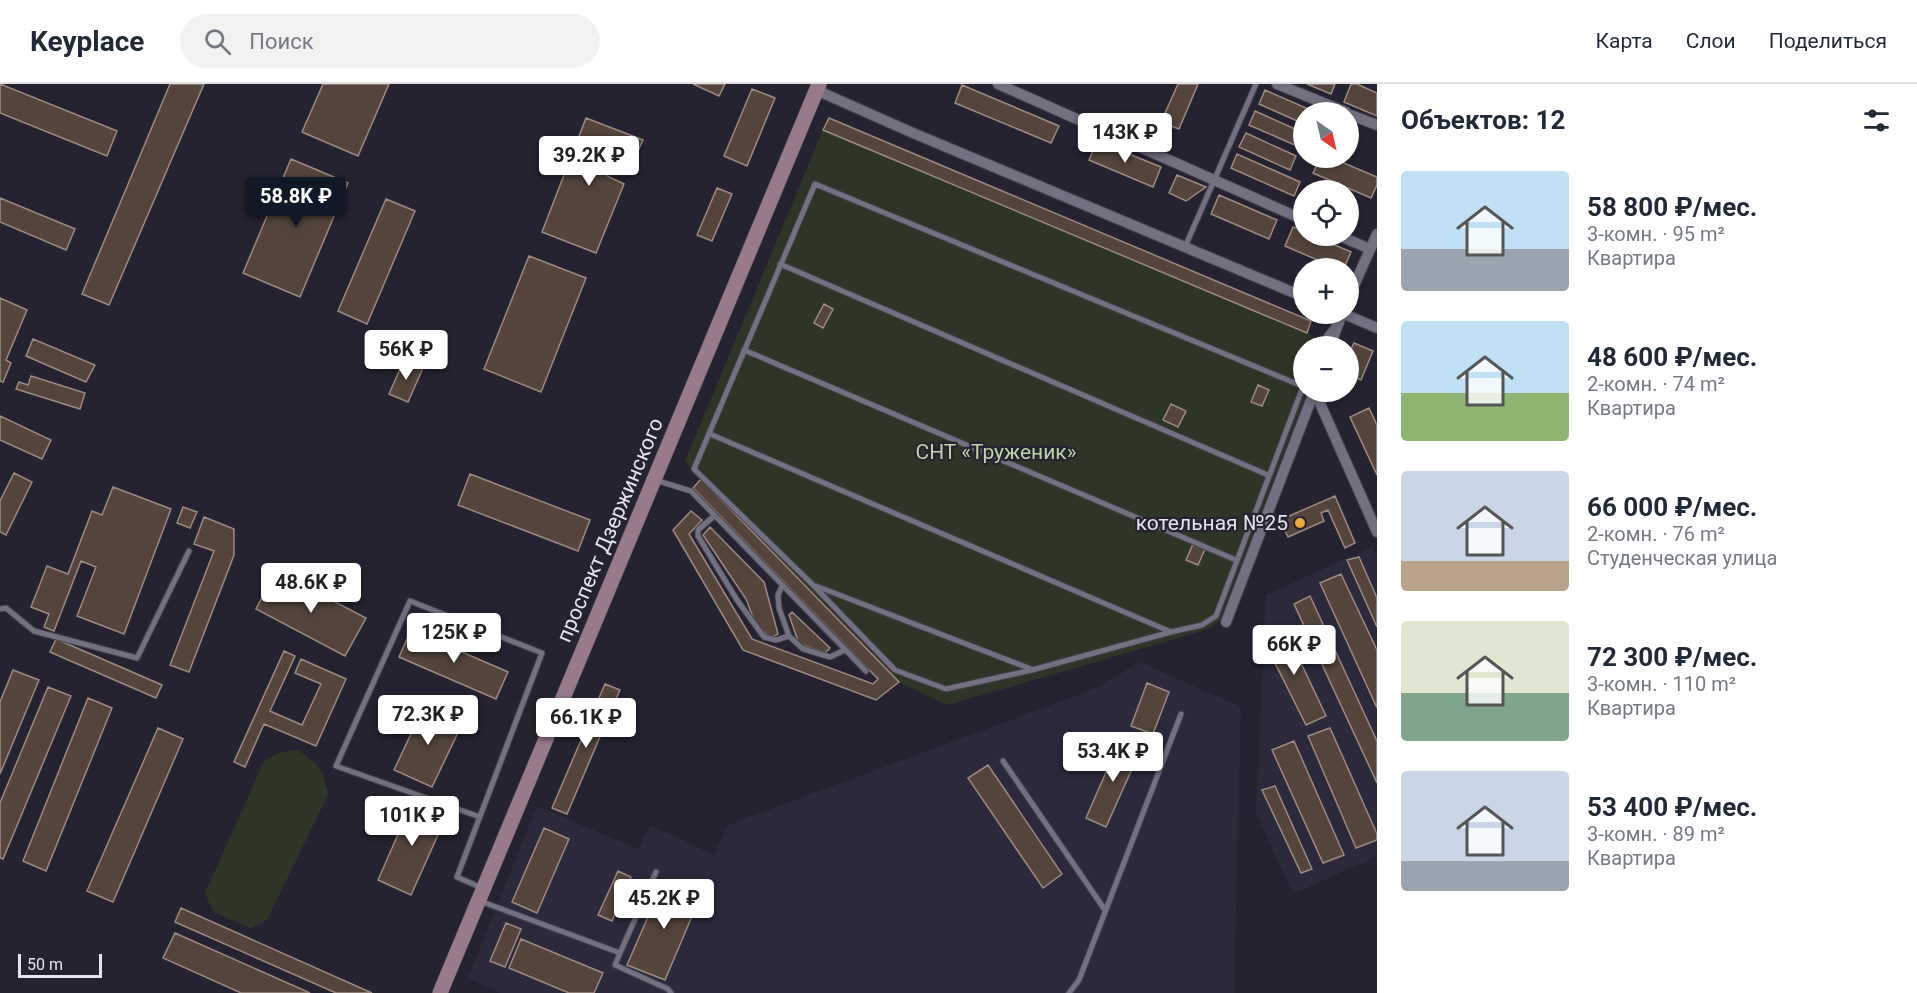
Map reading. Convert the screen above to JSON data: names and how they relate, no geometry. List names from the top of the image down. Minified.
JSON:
{"streets":{"main road":["проспект Дзержинского"]},"parks":["СНТ «Труженик»"],"places":["котельная №25"],"scale_bar":"50 m","north":"bottom right","page":{"header":"Keyplace","search":"Поиск","nav":["Карта","Слои","Поделиться"],"heading":"Объектов: 12","map_buttons":["+","−"],"price":["143K ₽","39.2K ₽","58.8K ₽","56K ₽","48.6K ₽","125K ₽","66K ₽","72.3K ₽","66.1K ₽","53.4K ₽","101K ₽","45.2K ₽"],"list":[{"name":"58 800 ₽/мес.","note":"3-комн. · 95 m² · Квартира"},{"name":"48 600 ₽/мес.","note":"2-комн. · 74 m² · Квартира"},{"name":"66 000 ₽/мес.","note":"2-комн. · 76 m² · Студенческая улица"},{"name":"72 300 ₽/мес.","note":"3-комн. · 110 m² · Квартира"},{"name":"53 400 ₽/мес.","note":"3-комн. · 89 m² · Квартира"}],"scale":"50 m"}}
